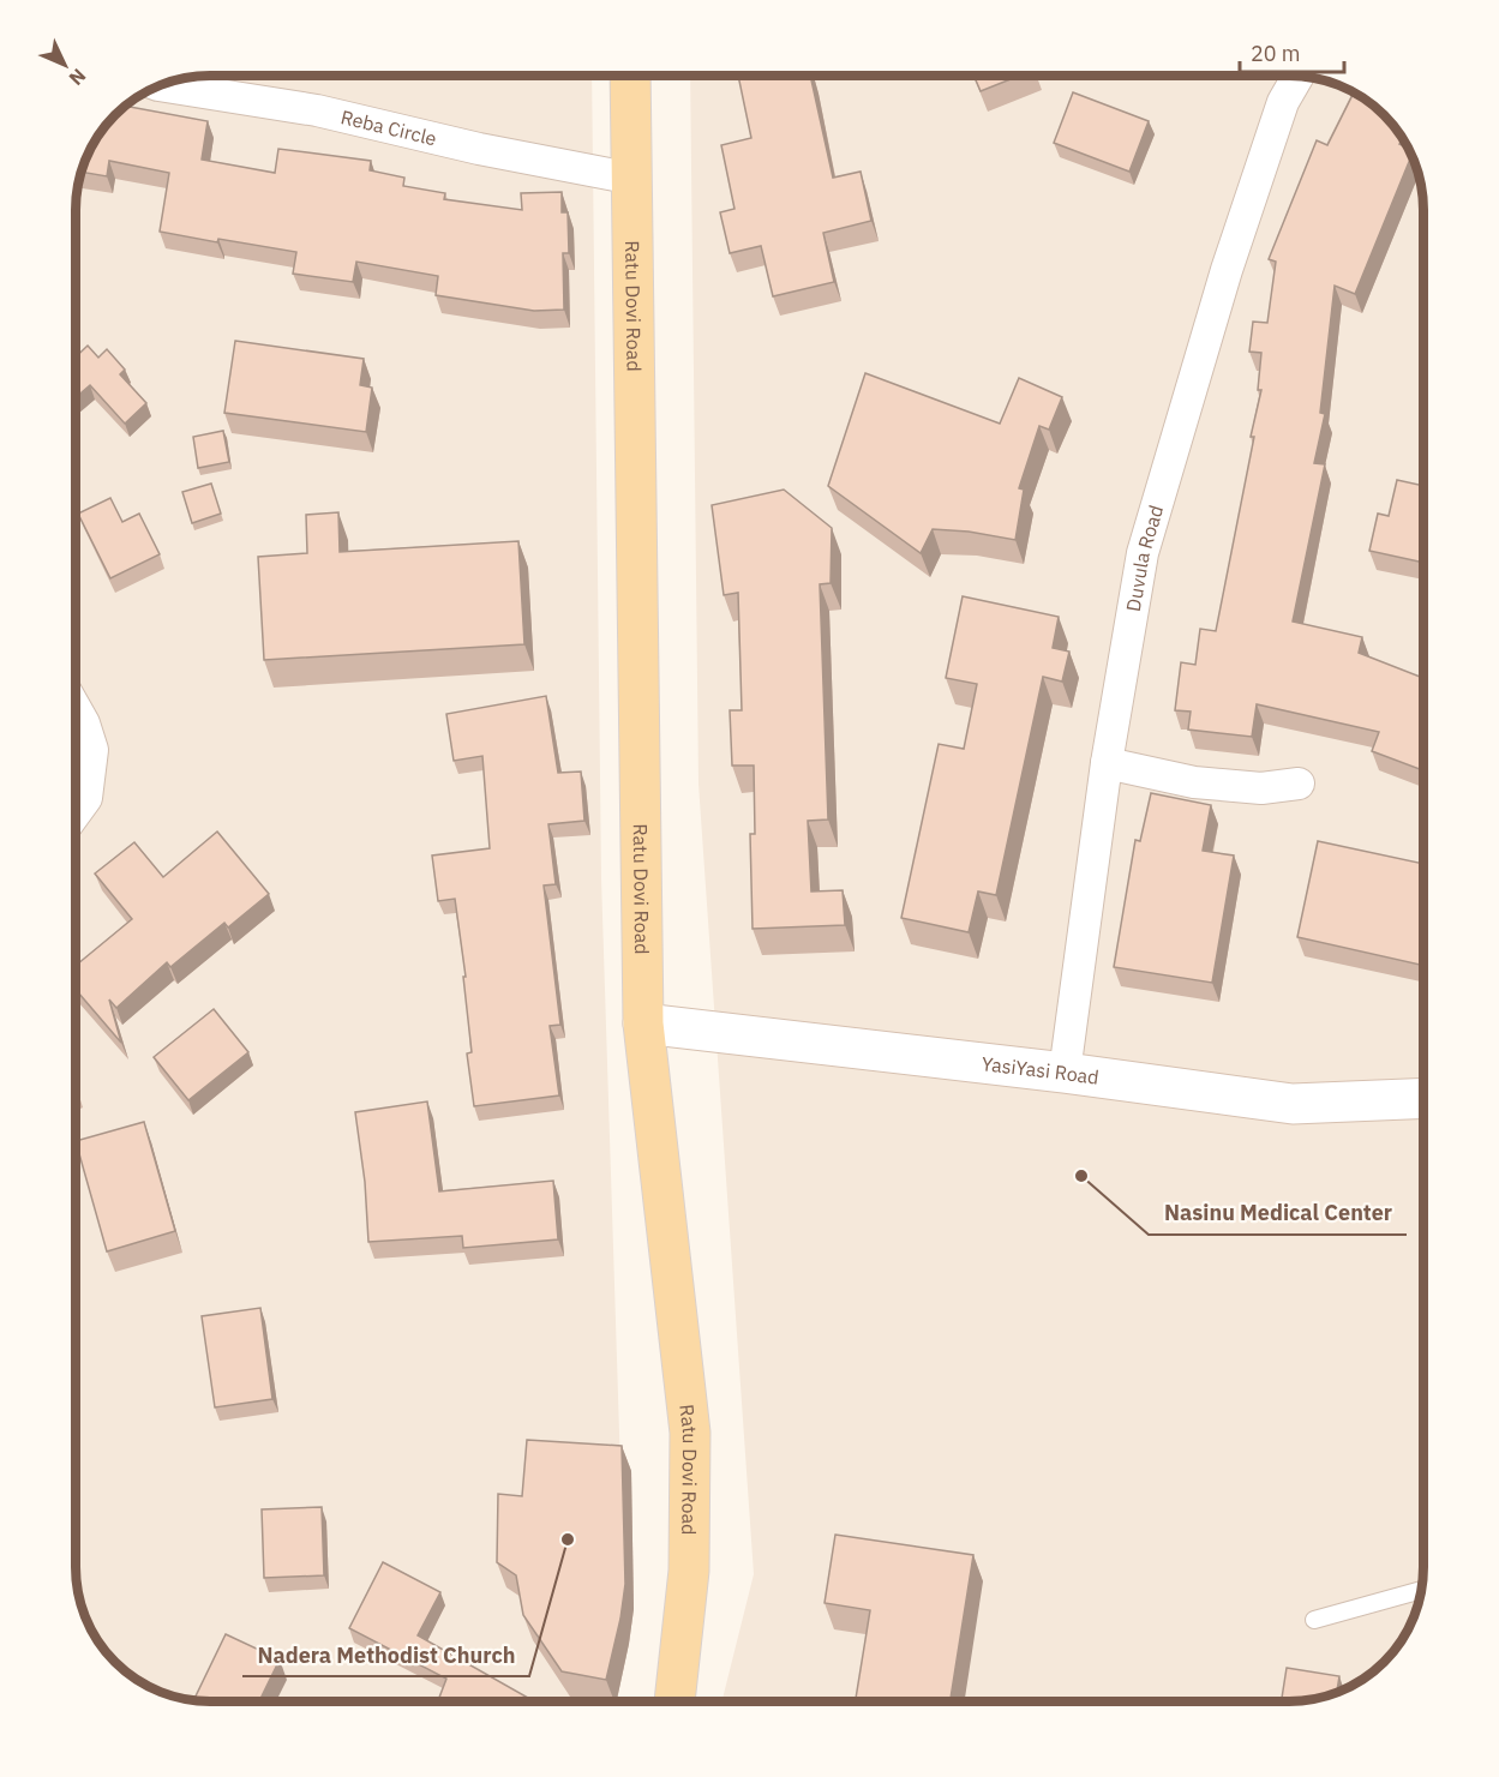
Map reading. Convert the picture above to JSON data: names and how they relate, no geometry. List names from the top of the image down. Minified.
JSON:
{"streets":{"main road":["Ratu Dovi Road","YasiYasi Road"],"street":["Reba Circle","Duvula Road"]},"crossings":[["Reba Circle","Ratu Dovi Road"],["Ratu Dovi Road","YasiYasi Road"],["Duvula Road","YasiYasi Road"]],"places":["Nasinu Medical Center","Nadera Methodist Church"],"scale_bar":"20 m","north":"bottom right"}
